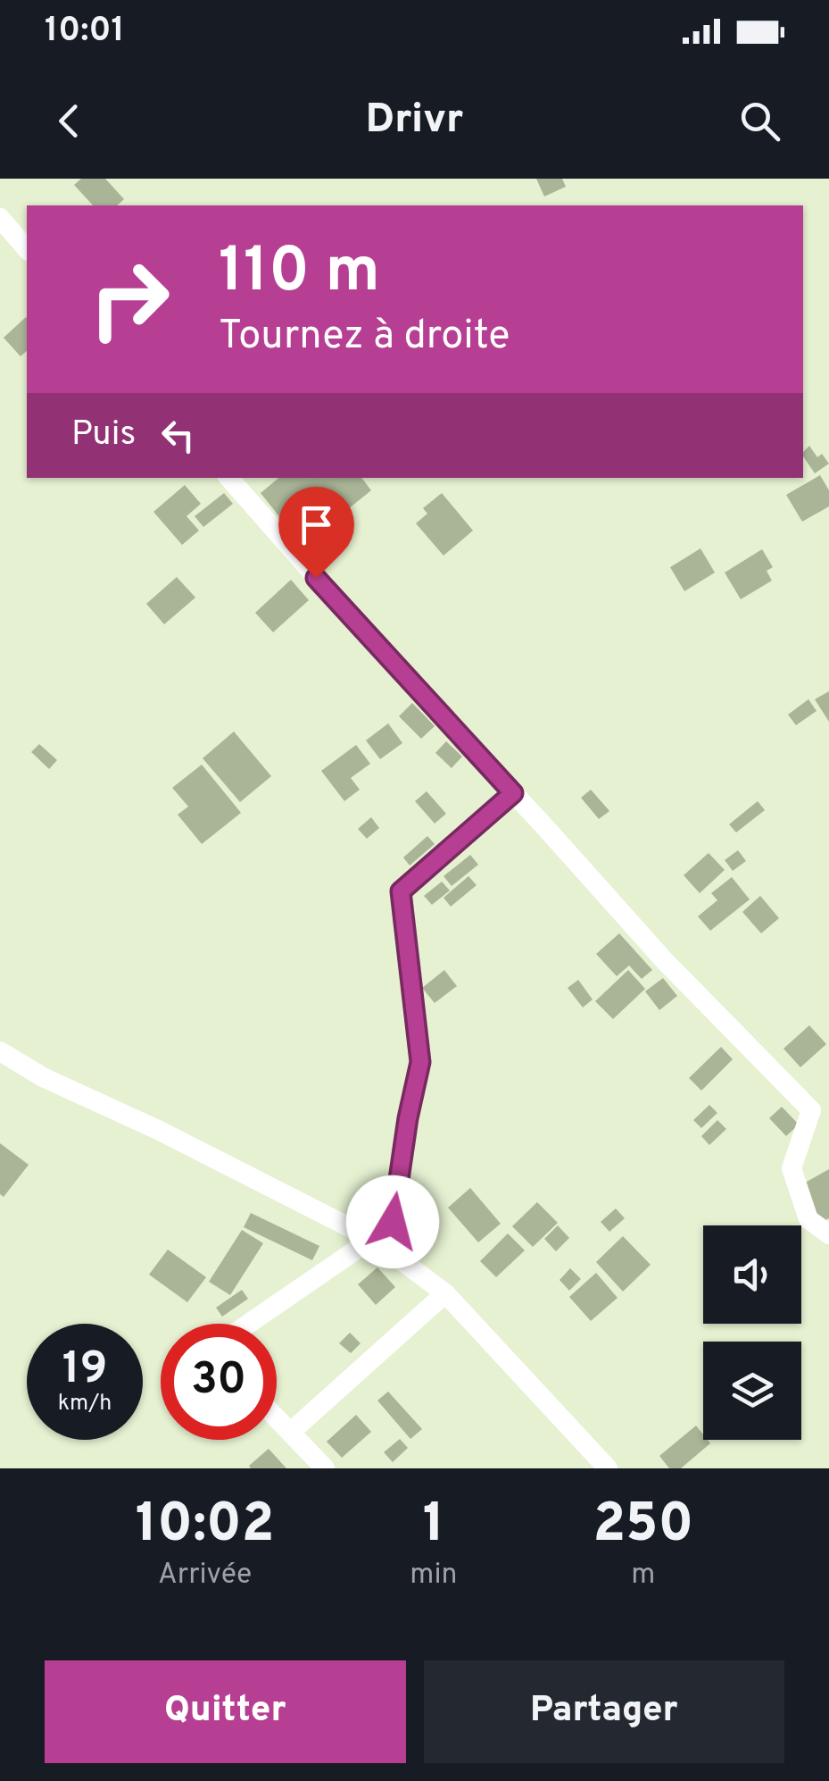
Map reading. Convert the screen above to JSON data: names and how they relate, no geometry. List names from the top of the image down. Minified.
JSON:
{"page":{"status":"10:01","header":"Drivr","turn":["110 m","Tournez à droite"],"then":"Puis","speed":"19 km/h","limit":"30","eta":["10:02","Arrivée","1","min","250","m"],"buttons":["Quitter","Partager"]}}
